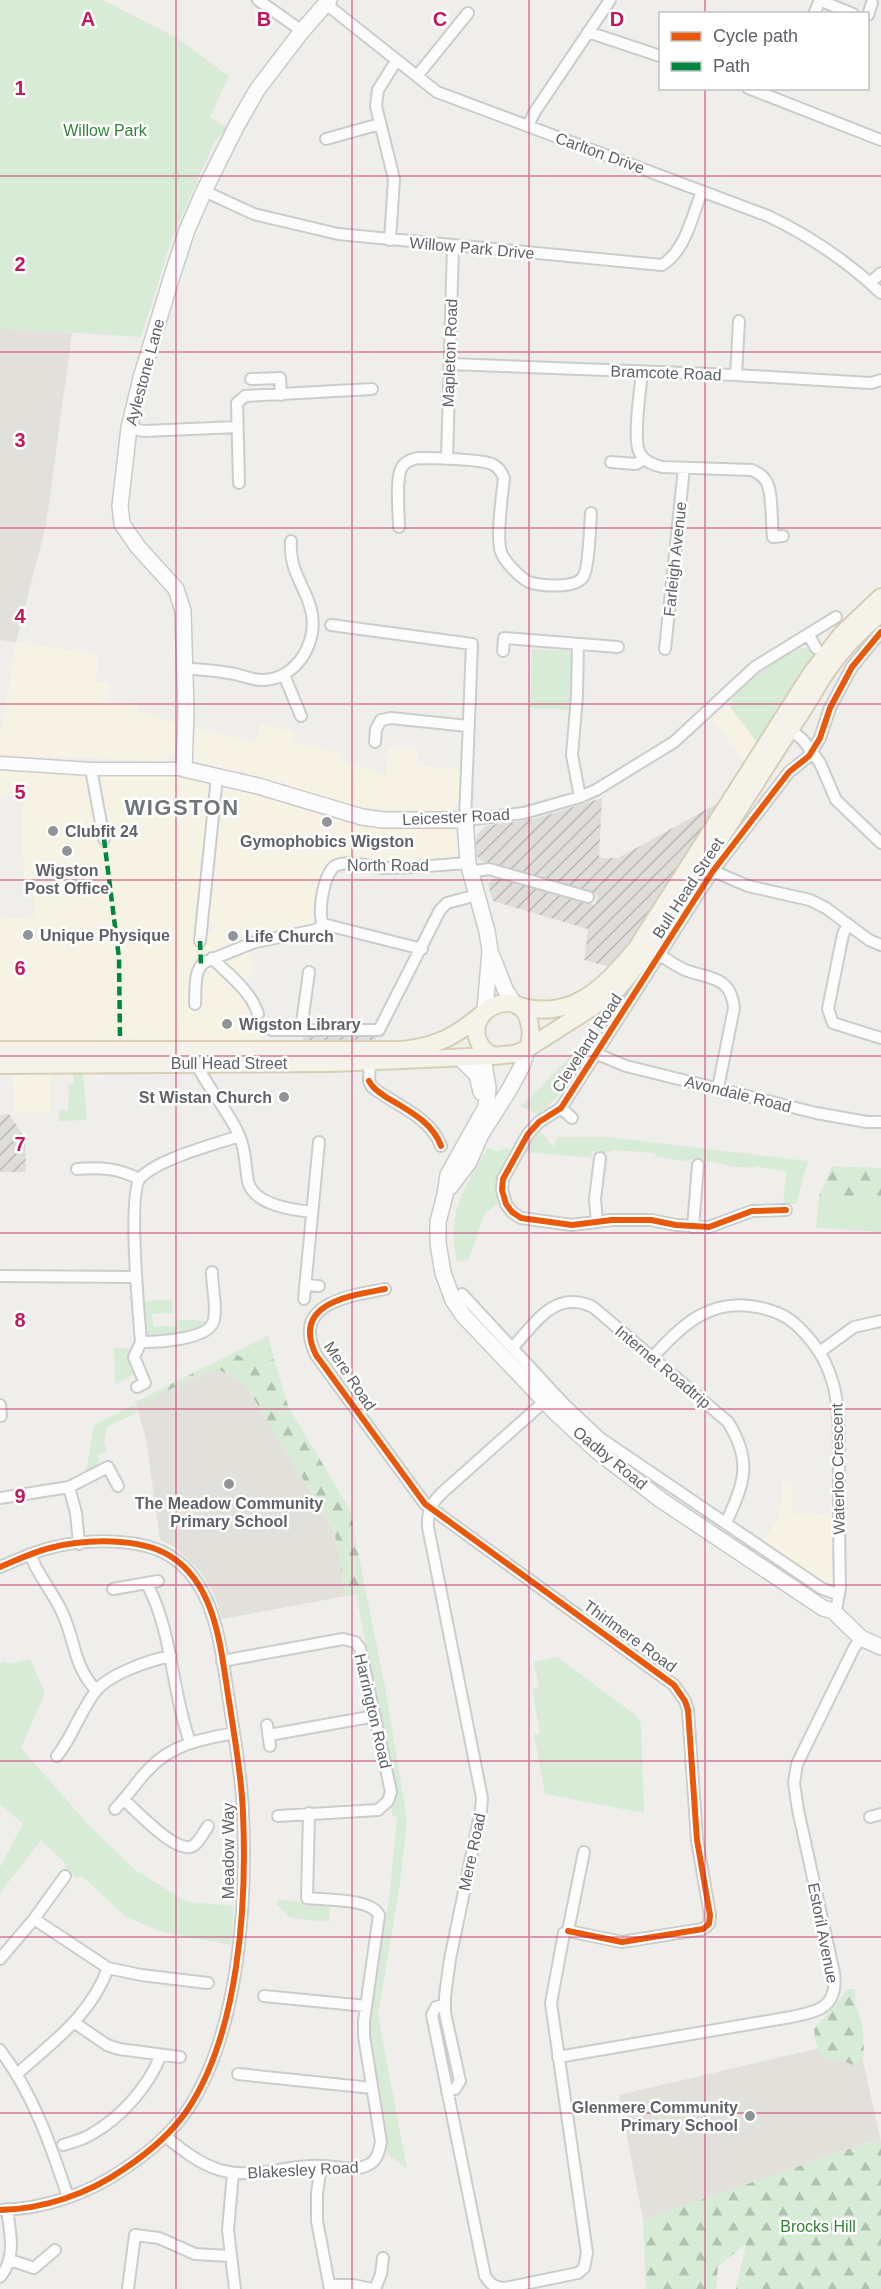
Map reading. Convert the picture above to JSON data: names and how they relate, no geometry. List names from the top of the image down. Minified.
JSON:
{"streets":{"main road":["Aylestone Lane","Leicester Road","Bull Head Street","Oadby Road"],"street":["Carlton Drive","Willow Park Drive","Mapleton Road","Bramcote Road","Farleigh Avenue","North Road","Cleveland Road","Avondale Road","Internet Roadtrip","Mere Road","Waterloo Crescent","Thirlmere Road","Harrington Road","Meadow Way","Estoril Avenue","Blakesley Road"]},"crossings":[["Carlton Drive","Willow Park Drive"],["Carlton Drive","Aylestone Lane"],["Willow Park Drive","Mapleton Road"],["Willow Park Drive","Aylestone Lane"],["Mapleton Road","Bramcote Road"],["Aylestone Lane","Leicester Road"],["Bull Head Street","Oadby Road"],["Cleveland Road","Avondale Road"],["Internet Roadtrip","Oadby Road"],["Internet Roadtrip","Waterloo Crescent"],["Mere Road","Thirlmere Road"],["Mere Road","Estoril Avenue"],["Oadby Road","Waterloo Crescent"],["Oadby Road","Estoril Avenue"],["Harrington Road","Meadow Way"],["Harrington Road","Blakesley Road"],["Meadow Way","Blakesley Road"]],"districts":["WIGSTON"],"parks":["Willow Park","Brocks Hill"],"places":["Gymophobics Wigston","Clubfit 24","Wigston Post Office","Unique Physique","Life Church","Wigston Library","St Wistan Church","The Meadow Community Primary School","Glenmere Community Primary School"],"legend":["Cycle path","Path"],"grid":{"columns":["A","B","C","D"],"rows":["1","2","3","4","5","6","7","8","9"]}}
